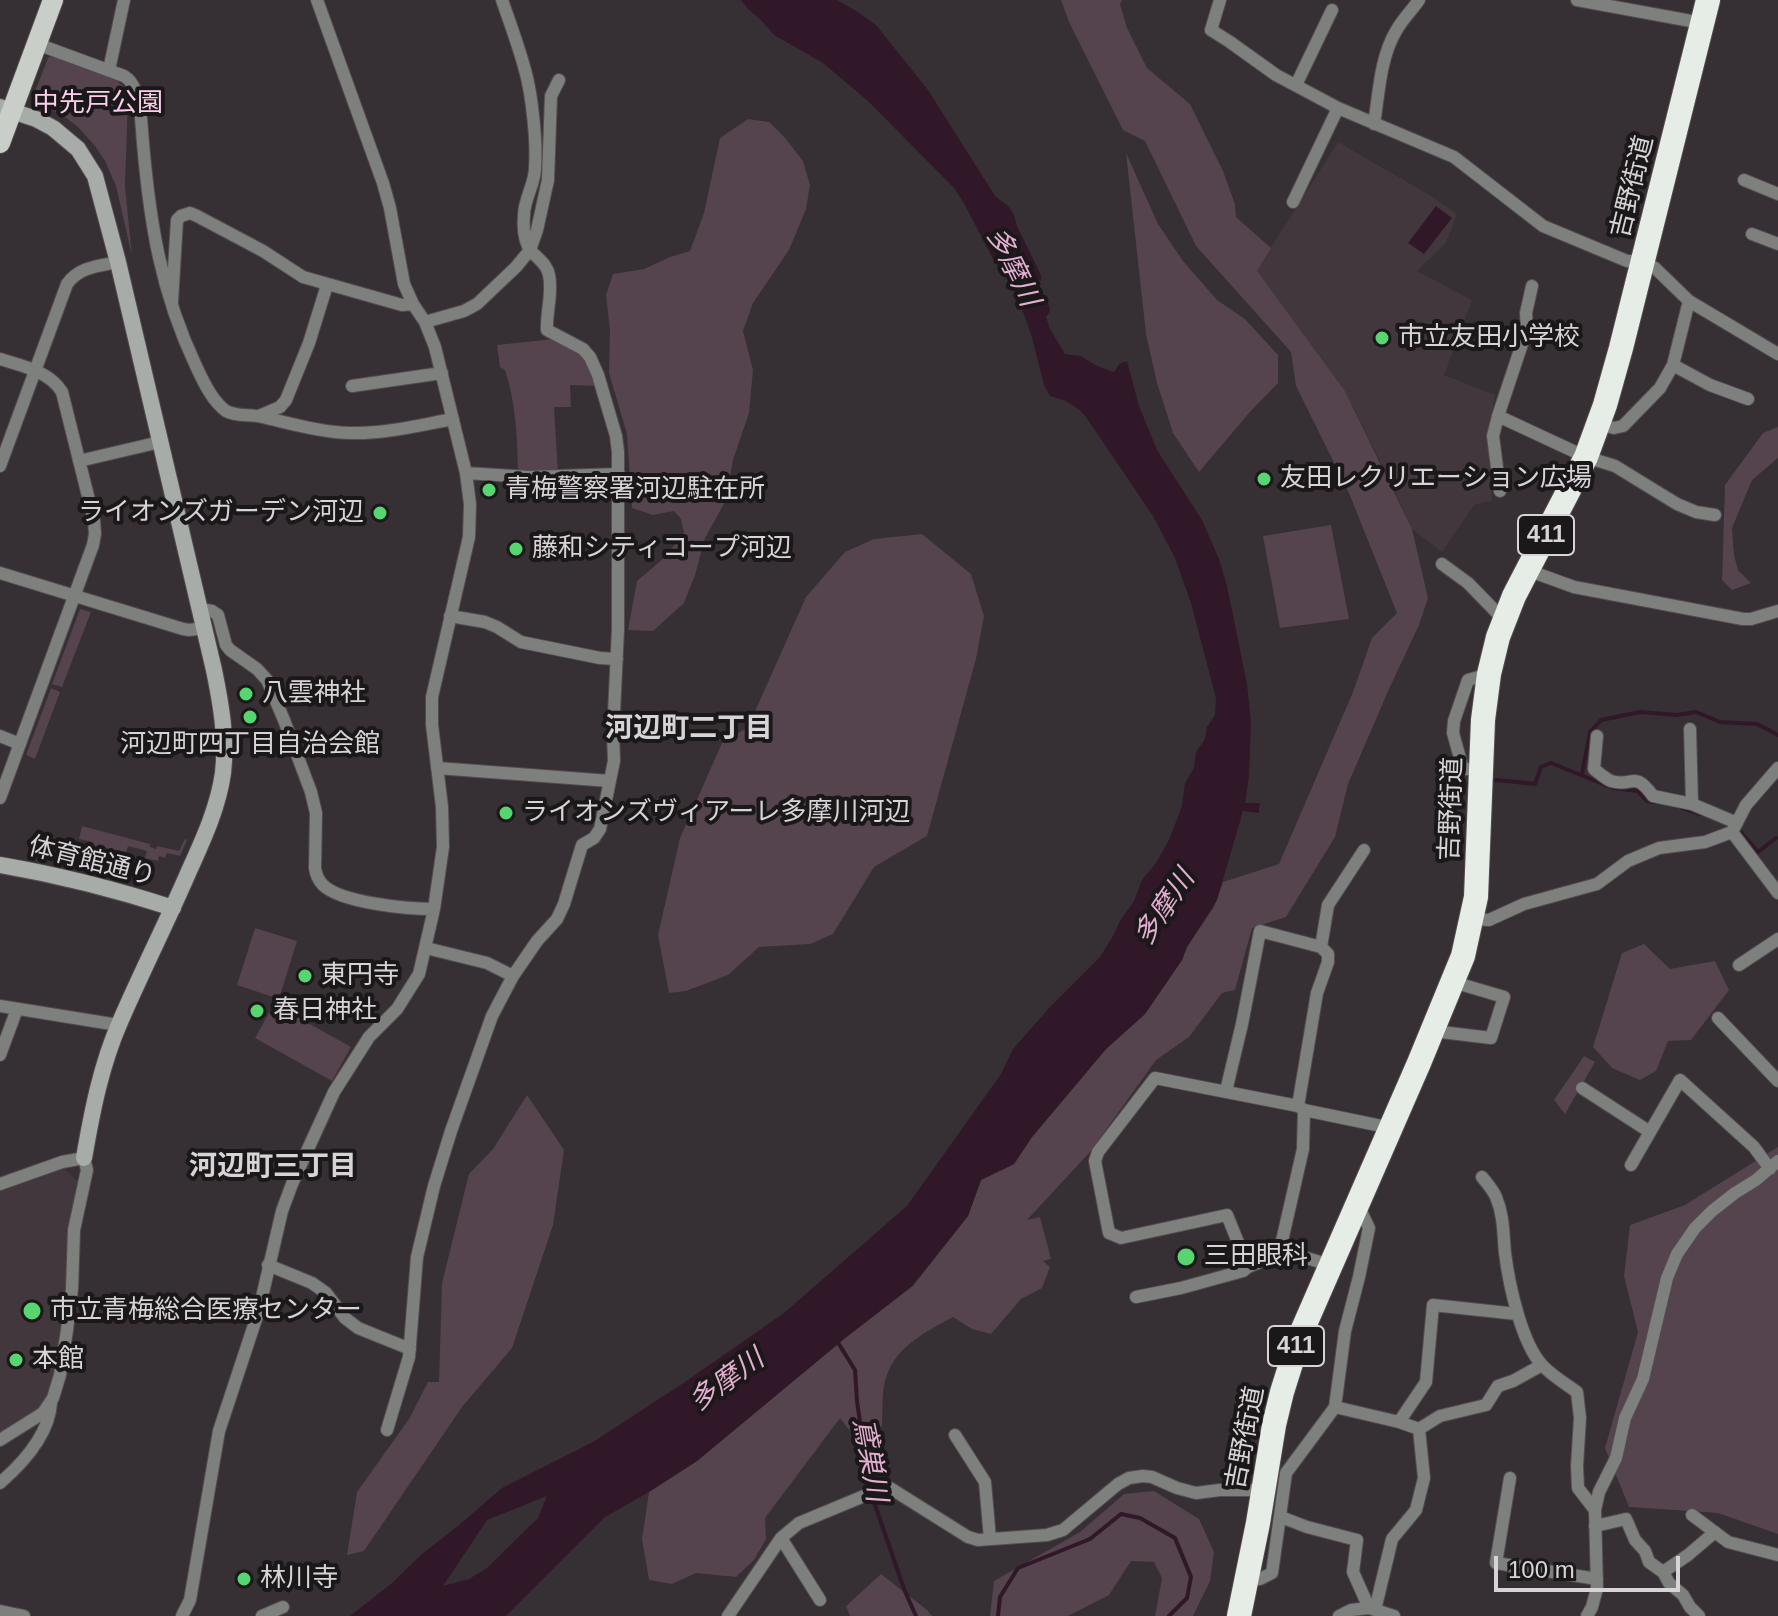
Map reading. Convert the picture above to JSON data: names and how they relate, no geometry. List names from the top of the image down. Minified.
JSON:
{"streets":{"highway":["吉野街道","411"],"street":["体育館通り"]},"districts":["河辺町二丁目","河辺町三丁目"],"water":["多摩川","鳶巣川"],"parks":["中先戸公園"],"places":["市立友田小学校","友田レクリエーション広場","青梅警察署河辺駐在所","ライオンズガーデン河辺","藤和シティコープ河辺","八雲神社","河辺町四丁目自治会館","ライオンズヴィアーレ多摩川河辺","東円寺","春日神社","三田眼科","市立青梅総合医療センター","本館","林川寺"],"scale_bar":"100 m"}
